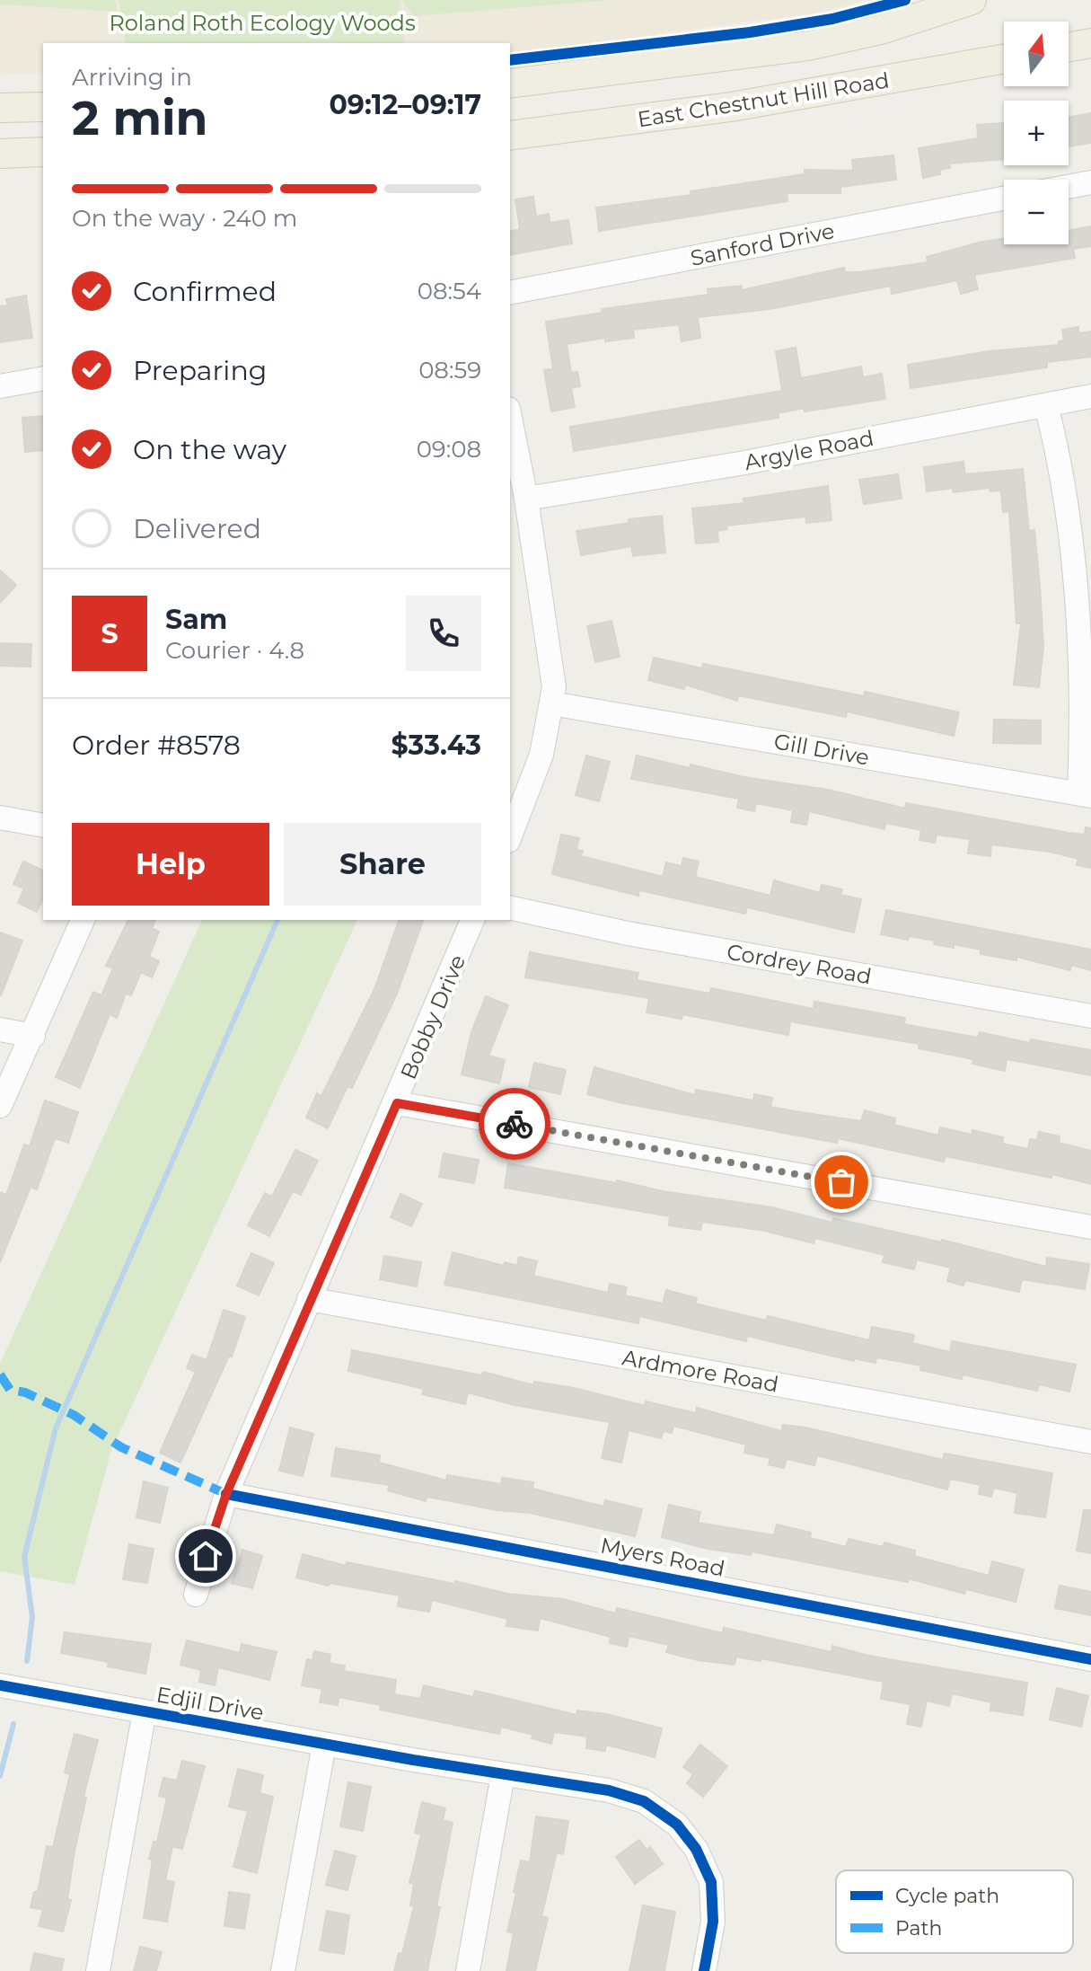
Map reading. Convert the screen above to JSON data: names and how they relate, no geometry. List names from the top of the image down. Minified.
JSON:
{"streets":{"main road":["East Chestnut Hill Road"],"street":["Sanford Drive","Argyle Road","Gill Drive","Cordrey Road","Bobby Drive","Ardmore Road","Myers Road","Edjil Drive"]},"crossings":[["Bobby Drive","Ardmore Road"],["Bobby Drive","Myers Road"]],"parks":["Roland Roth Ecology Woods"],"legend":["Cycle path","Path"],"north":"top","page":{"map_buttons":["+","−"],"heading":["2 min","Arriving in","09:12–09:17"],"panel":["Sam","Courier · 4.8","Order #8578","$33.43"],"bar":"On the way · 240 m","list":[["Confirmed","08:54"],["Preparing","08:59"],["On the way","09:08"],"Delivered"],"round":"S","buttons":["Help","Share"]}}
